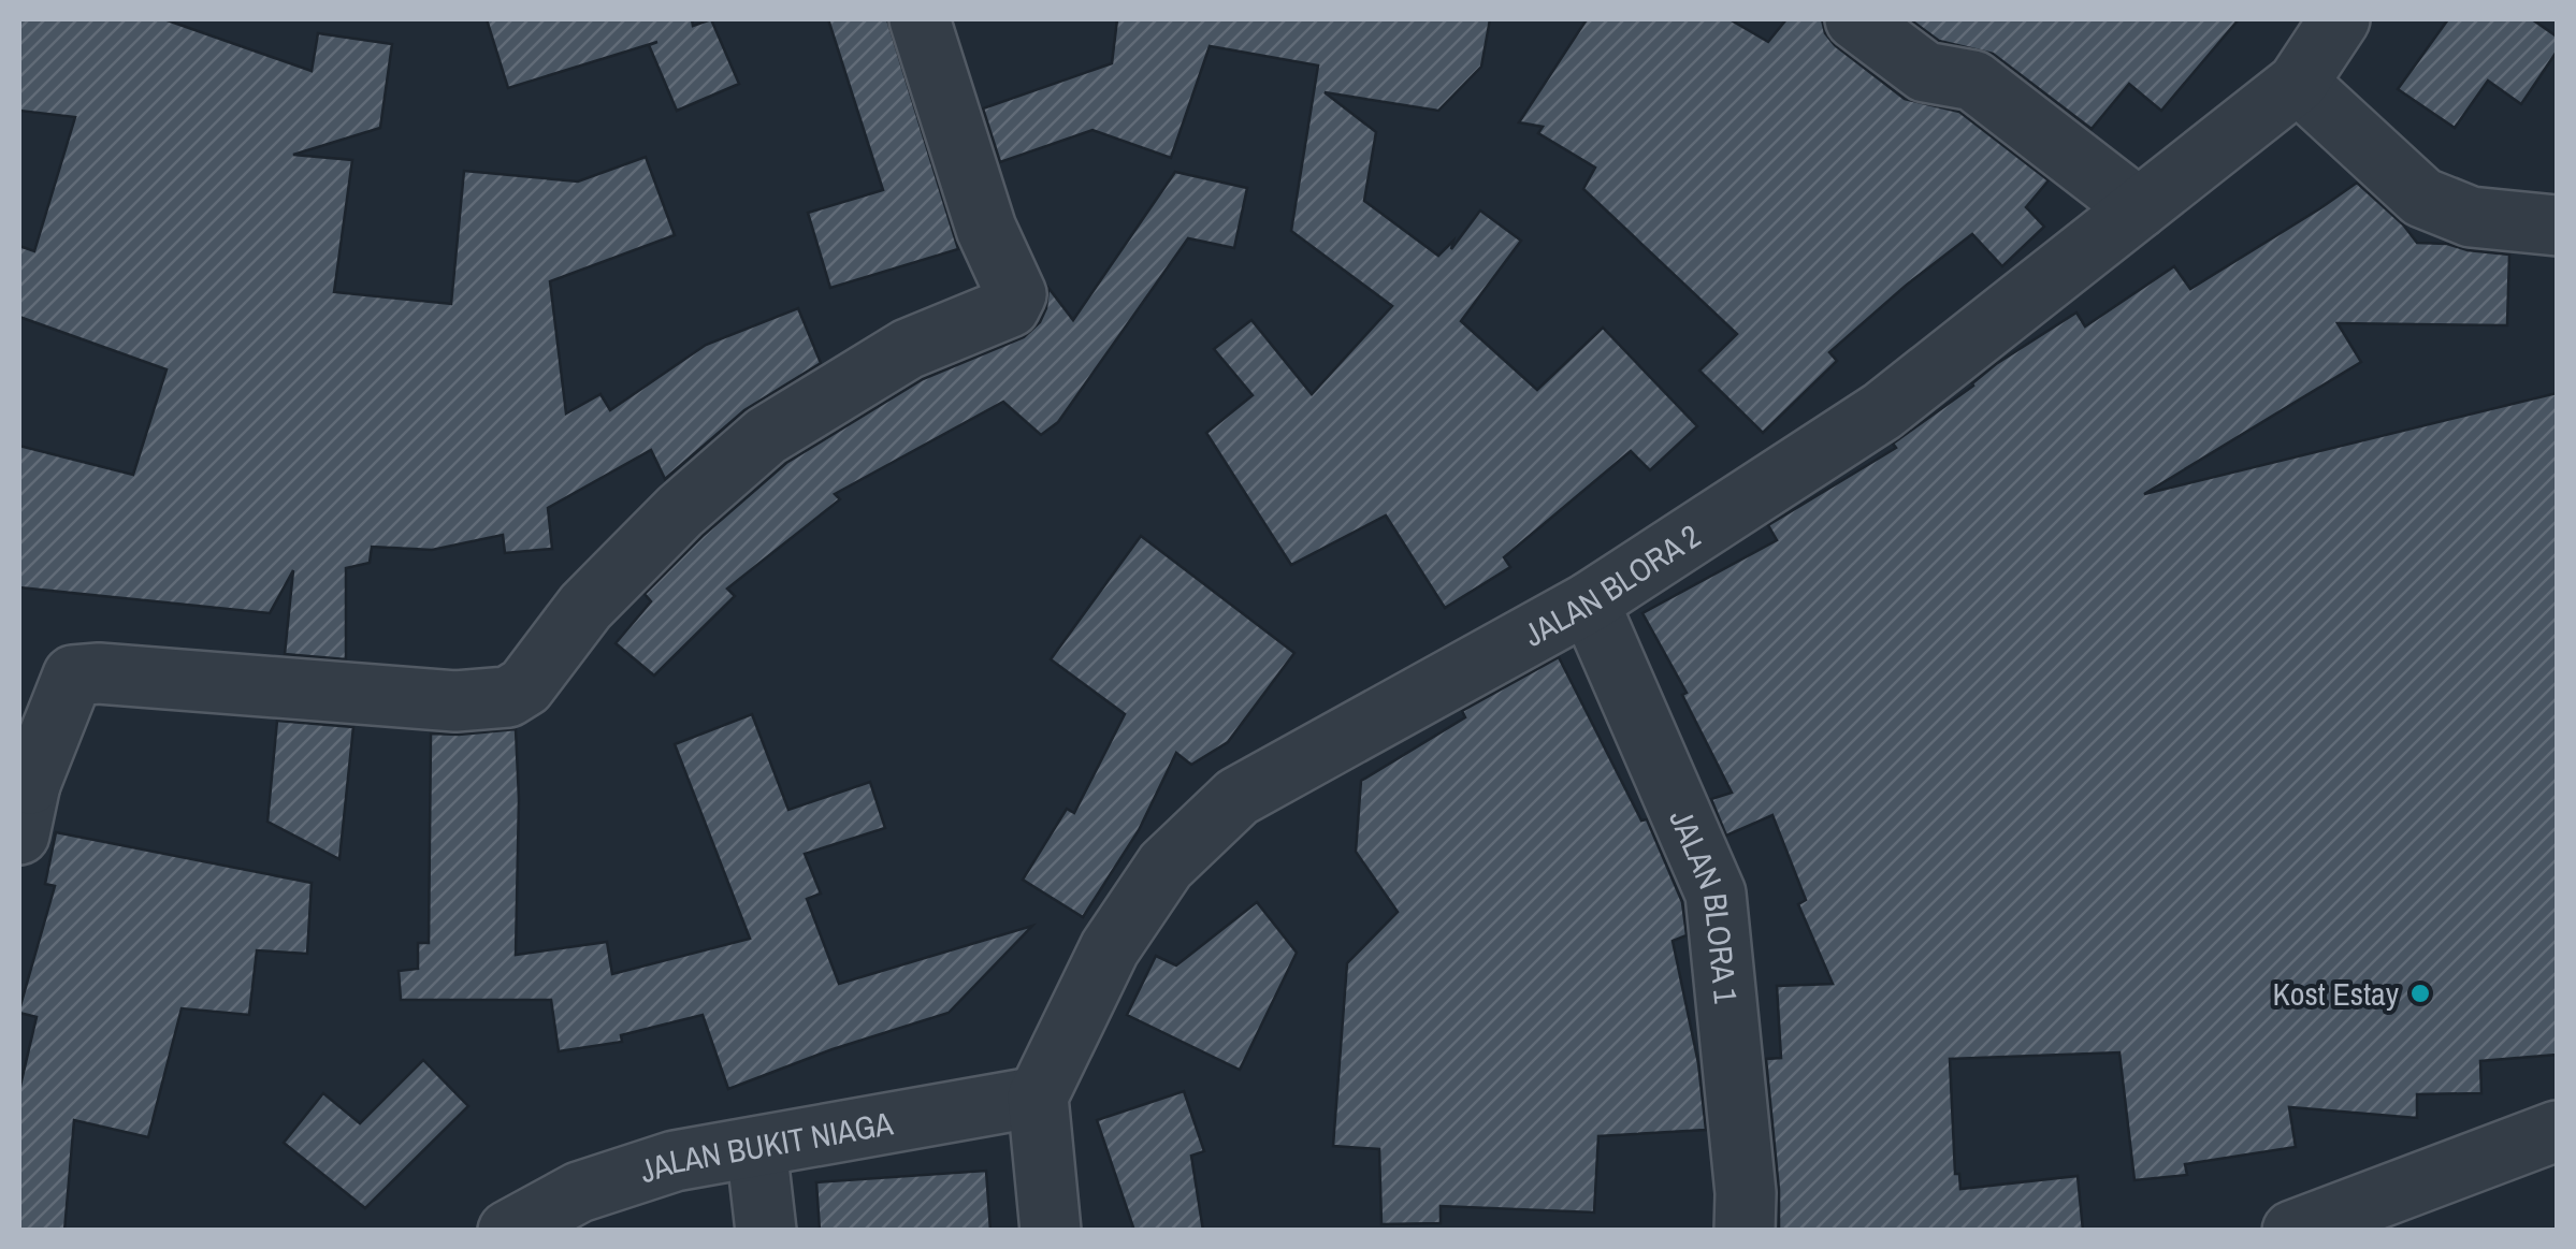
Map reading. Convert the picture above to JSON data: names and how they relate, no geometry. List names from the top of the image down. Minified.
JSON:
{"streets":{"street":["JALAN BLORA 2","JALAN BLORA 1","JALAN BUKIT NIAGA"]},"crossings":[["JALAN BLORA 2","JALAN BLORA 1"],["JALAN BLORA 2","JALAN BUKIT NIAGA"]],"places":["Kost Estay"]}
